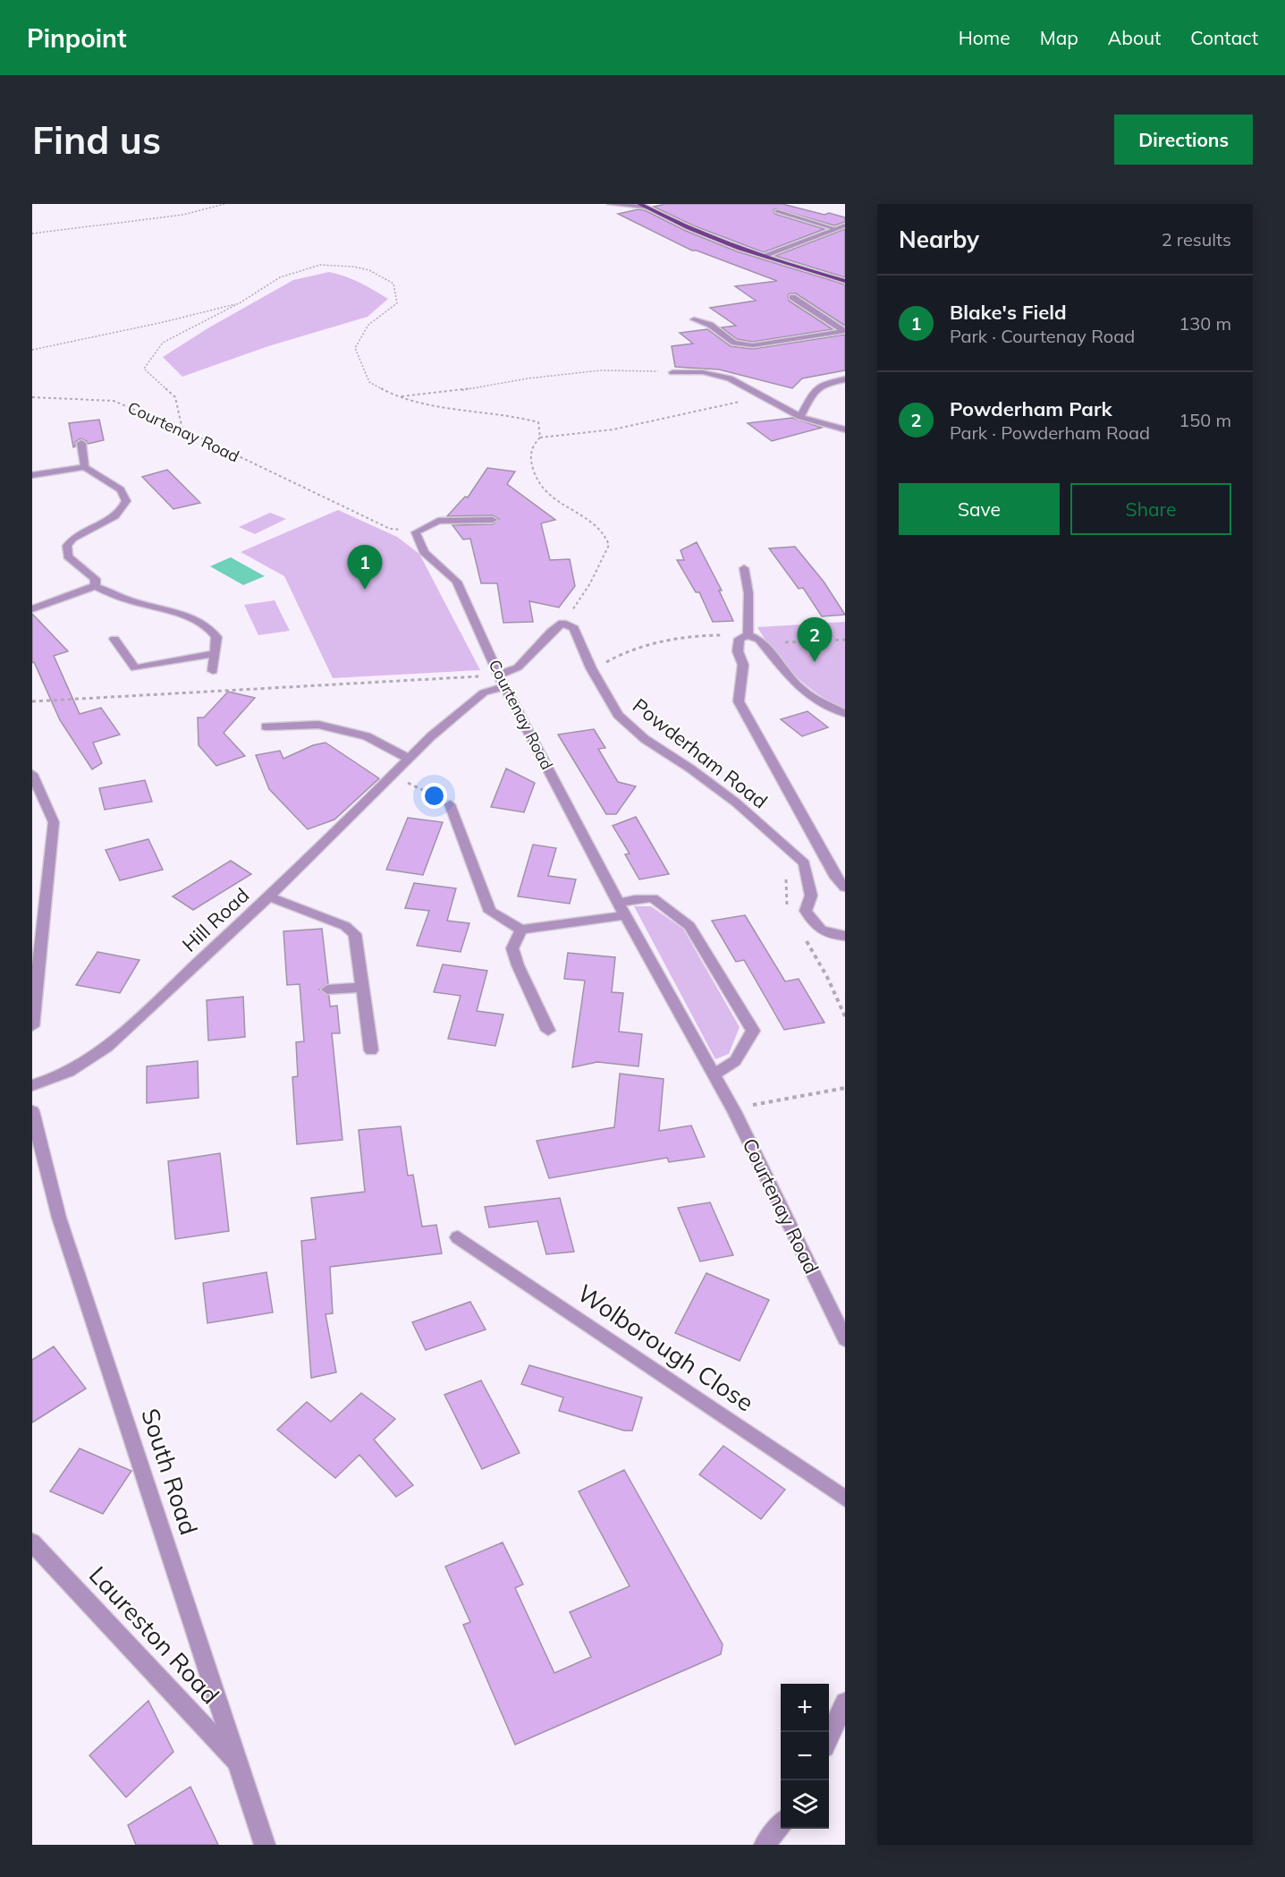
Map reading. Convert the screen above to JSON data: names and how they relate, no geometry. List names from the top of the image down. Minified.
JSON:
{"streets":{"street":["Courtenay Road","Powderham Road","Hill Road","Wolborough Close","South Road","Laureston Road"]},"crossings":[["Courtenay Road","Hill Road"],["South Road","Laureston Road"]],"page":{"header":"Pinpoint","nav":["Home","Map","About","Contact"],"buttons":["Directions",["Save","Share"]],"title":"Find us","heading":["Nearby","2 results"],"list":[{"mark":"1","name":"Blake's Field","note":"Park · Courtenay Road","value":"130 m"},{"mark":"2","name":"Powderham Park","note":"Park · Powderham Road","value":"150 m"}],"pins":["1","2"],"map_buttons":["+","−"]}}
